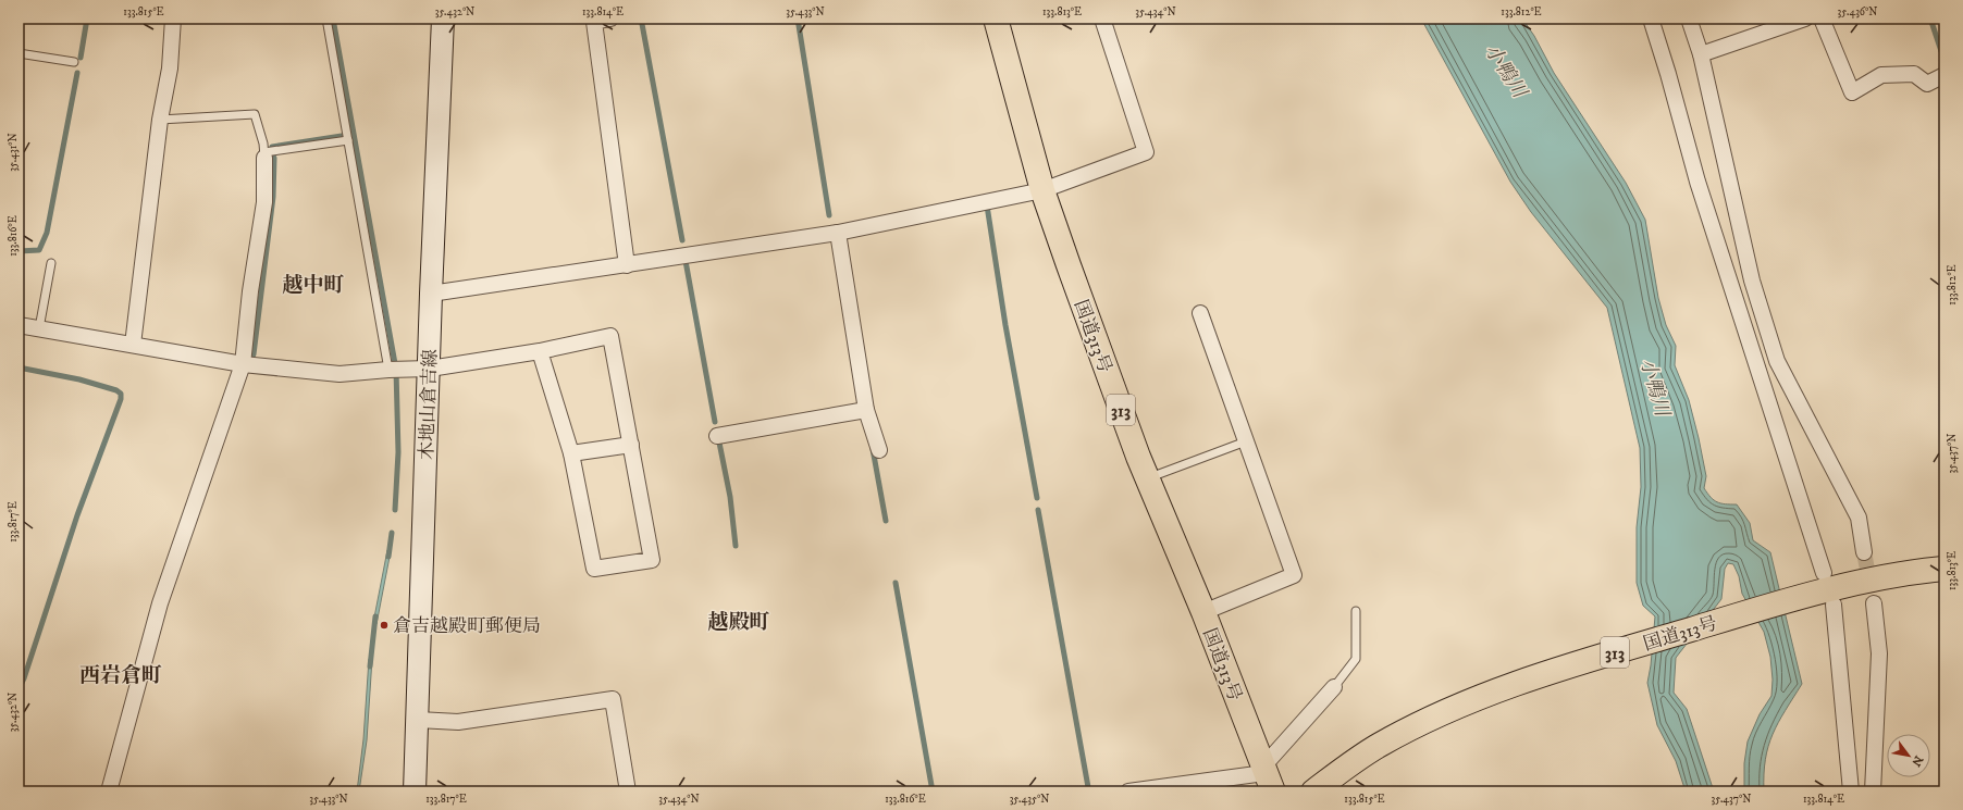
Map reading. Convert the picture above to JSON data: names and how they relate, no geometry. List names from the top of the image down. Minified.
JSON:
{"streets":{"highway":["国道313号","313"],"main road":["木地山倉吉線"]},"districts":["越中町","越殿町","西岩倉町"],"water":["小鴨川"],"places":["倉吉越殿町郵便局"],"north":"bottom right","coordinates":["133.815°E","35.432°N","133.814°E","35.433°N","133.813°E","35.434°N","133.812°E","35.436°N","35.431°N","133.816°E","35.437°N","133.817°E","35.435°N"]}
